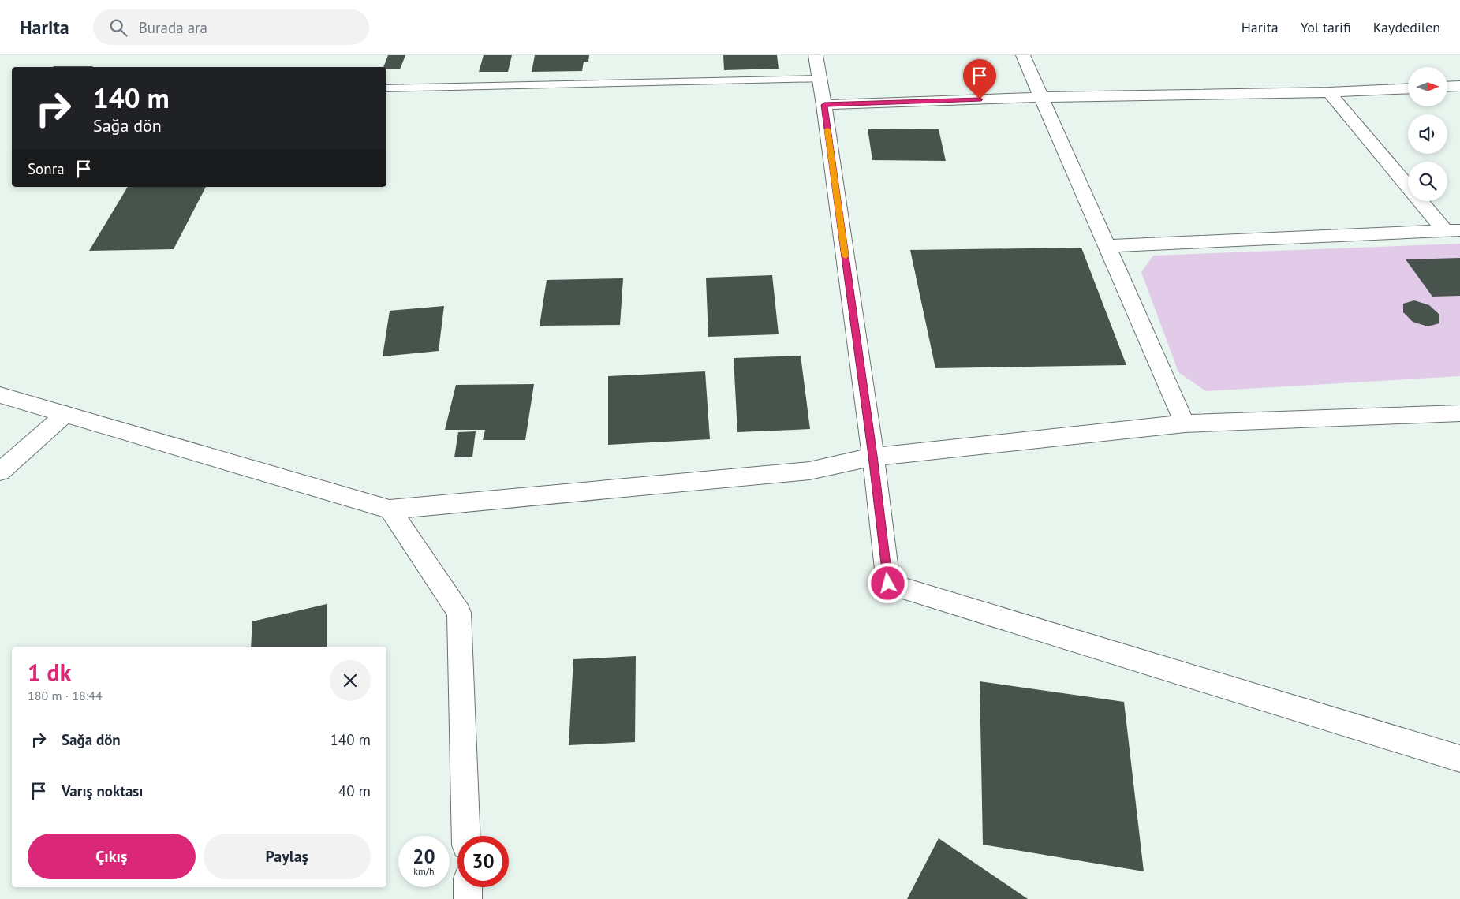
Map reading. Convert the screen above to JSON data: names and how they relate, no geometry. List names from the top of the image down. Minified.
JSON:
{"north":"right","page":{"header":"Harita","search":"Burada ara","nav":["Harita","Yol tarifi","Kaydedilen"],"turn":["140 m","Sağa dön"],"then":"Sonra","heading":["1 dk","180 m · 18:44"],"list":[{"name":"Sağa dön","value":"140 m"},{"name":"Varış noktası","value":"40 m"}],"buttons":["Çıkış","Paylaş"],"speed":"20 km/h","limit":"30"}}
